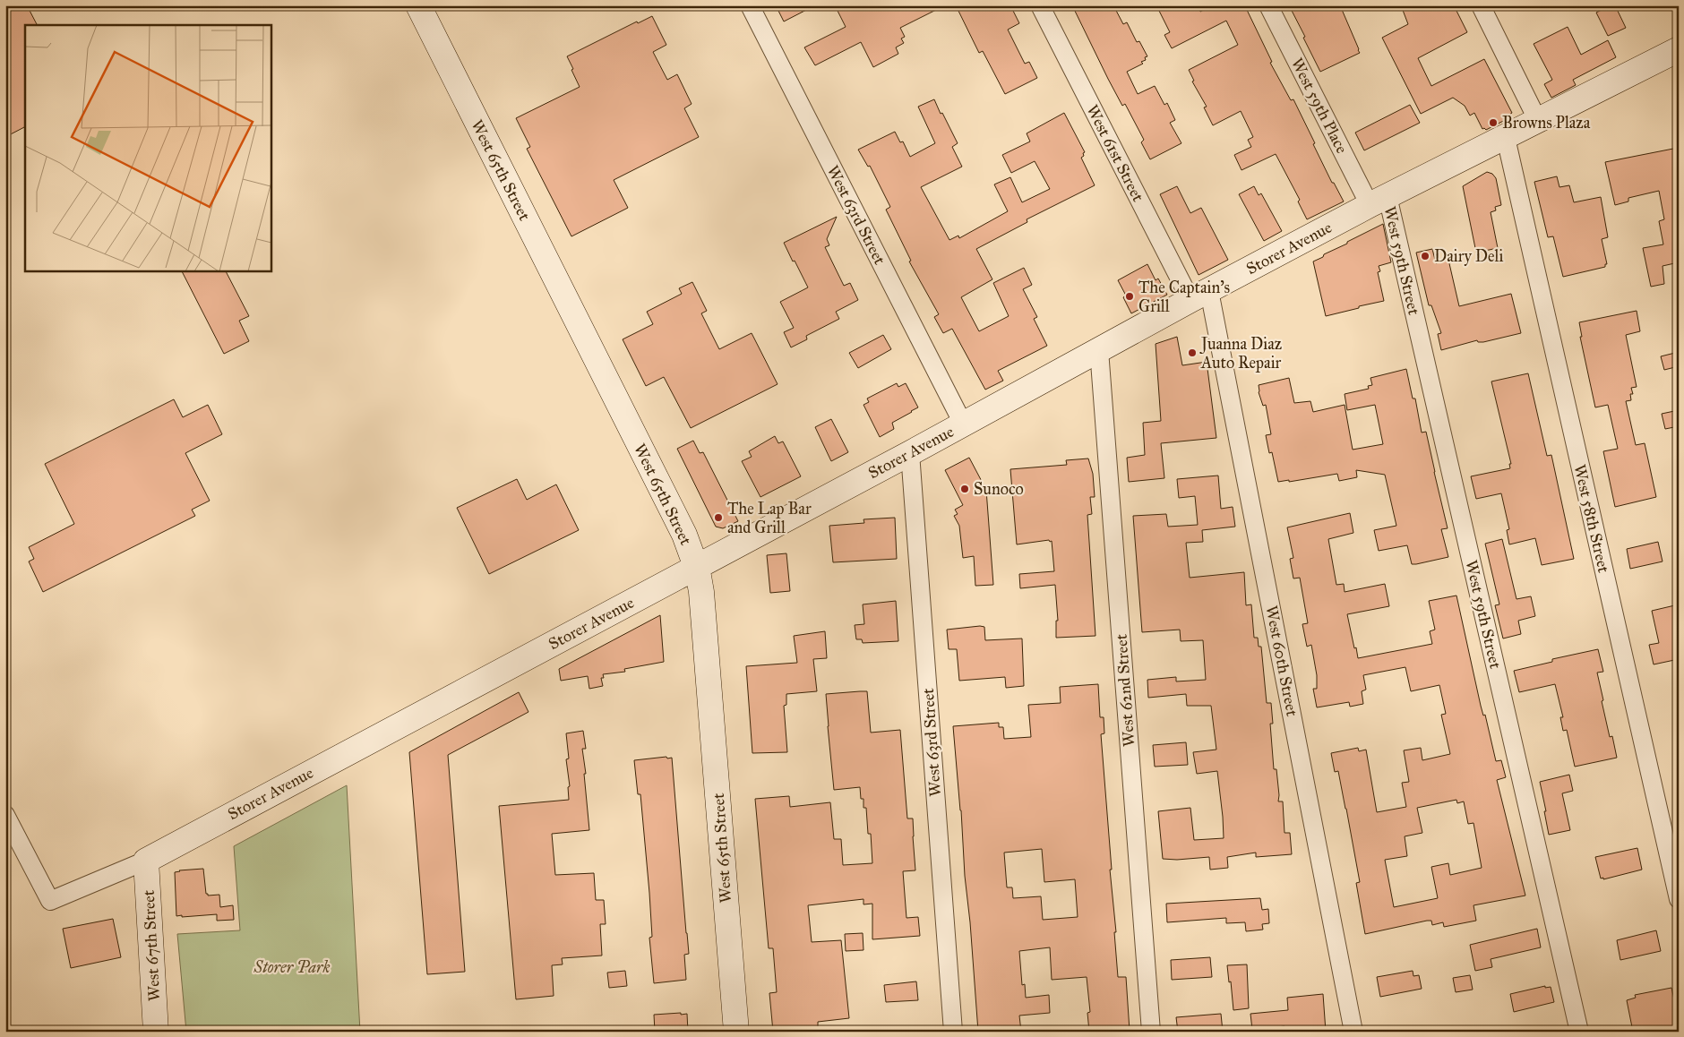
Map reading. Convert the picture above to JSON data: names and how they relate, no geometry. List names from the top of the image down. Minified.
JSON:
{"streets":{"street":["West 59th Place","West 61st Street","West 65th Street","West 63rd Street","Storer Avenue","West 59th Street","West 58th Street","West 60th Street","West 62nd Street","West 67th Street"]},"crossings":[["West 59th Place","Storer Avenue"],["West 59th Place","West 59th Street"],["West 61st Street","Storer Avenue"],["West 61st Street","West 60th Street"],["West 65th Street","Storer Avenue"],["West 63rd Street","Storer Avenue"],["Storer Avenue","West 59th Street"],["Storer Avenue","West 58th Street"],["Storer Avenue","West 60th Street"],["Storer Avenue","West 62nd Street"],["Storer Avenue","West 67th Street"]],"parks":["Storer Park"],"places":["Browns Plaza","Dairy Deli","The Captain's Grill","Juanna Diaz Auto Repair","Sunoco","The Lap Bar and Grill"]}
